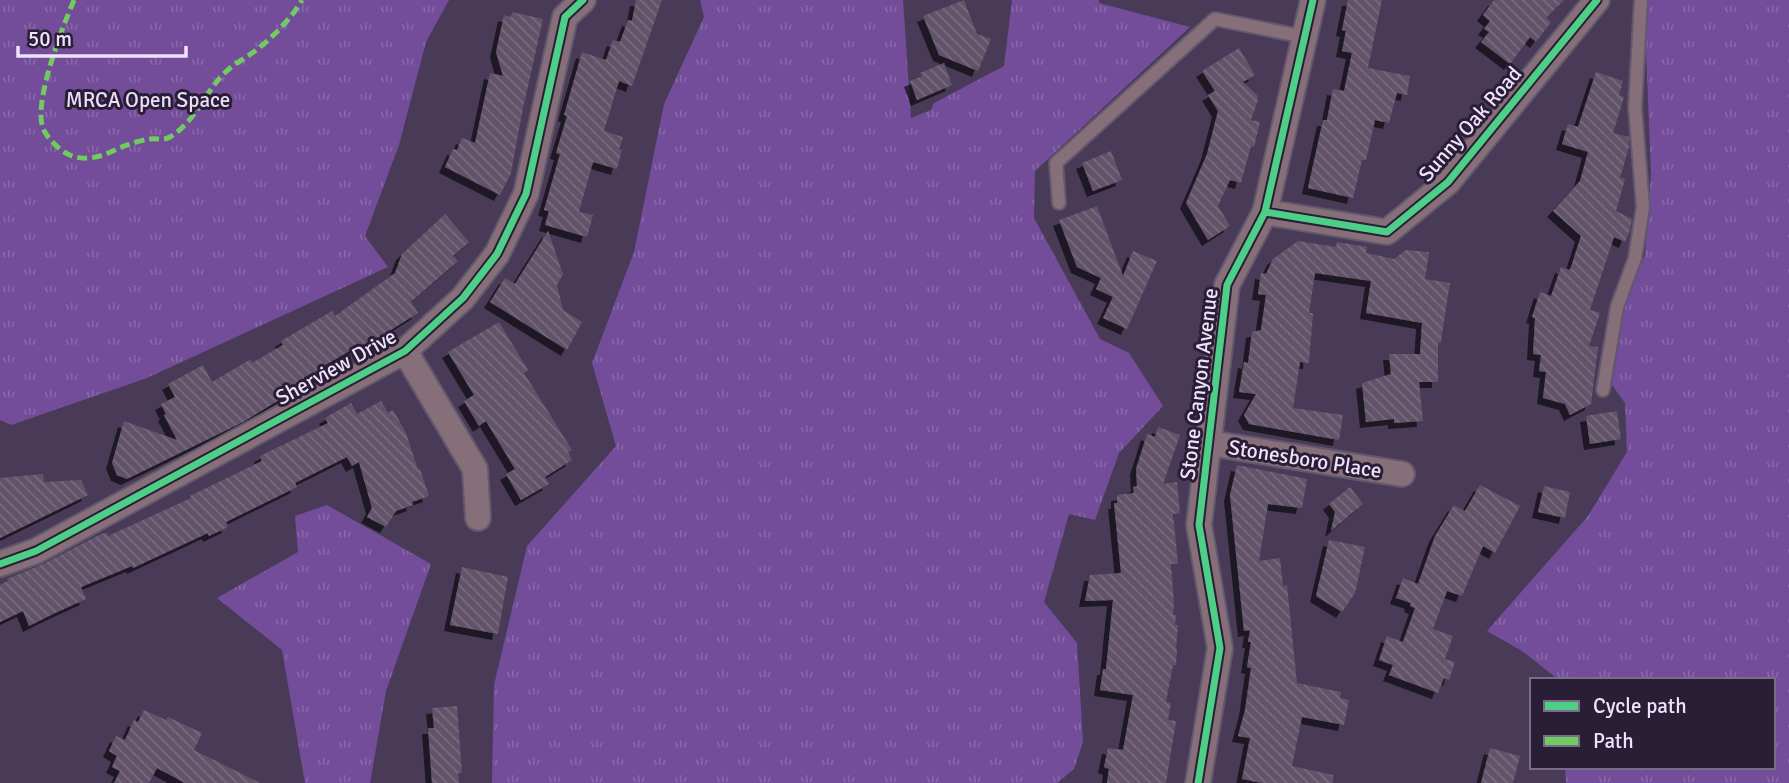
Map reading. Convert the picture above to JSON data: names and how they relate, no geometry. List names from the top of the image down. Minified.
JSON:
{"streets":{"street":["Sunny Oak Road","Sherview Drive","Stone Canyon Avenue","Stonesboro Place"]},"crossings":[["Sunny Oak Road","Stone Canyon Avenue"],["Stone Canyon Avenue","Stonesboro Place"]],"parks":["MRCA Open Space"],"legend":["Cycle path","Path"],"scale_bar":"50 m"}
